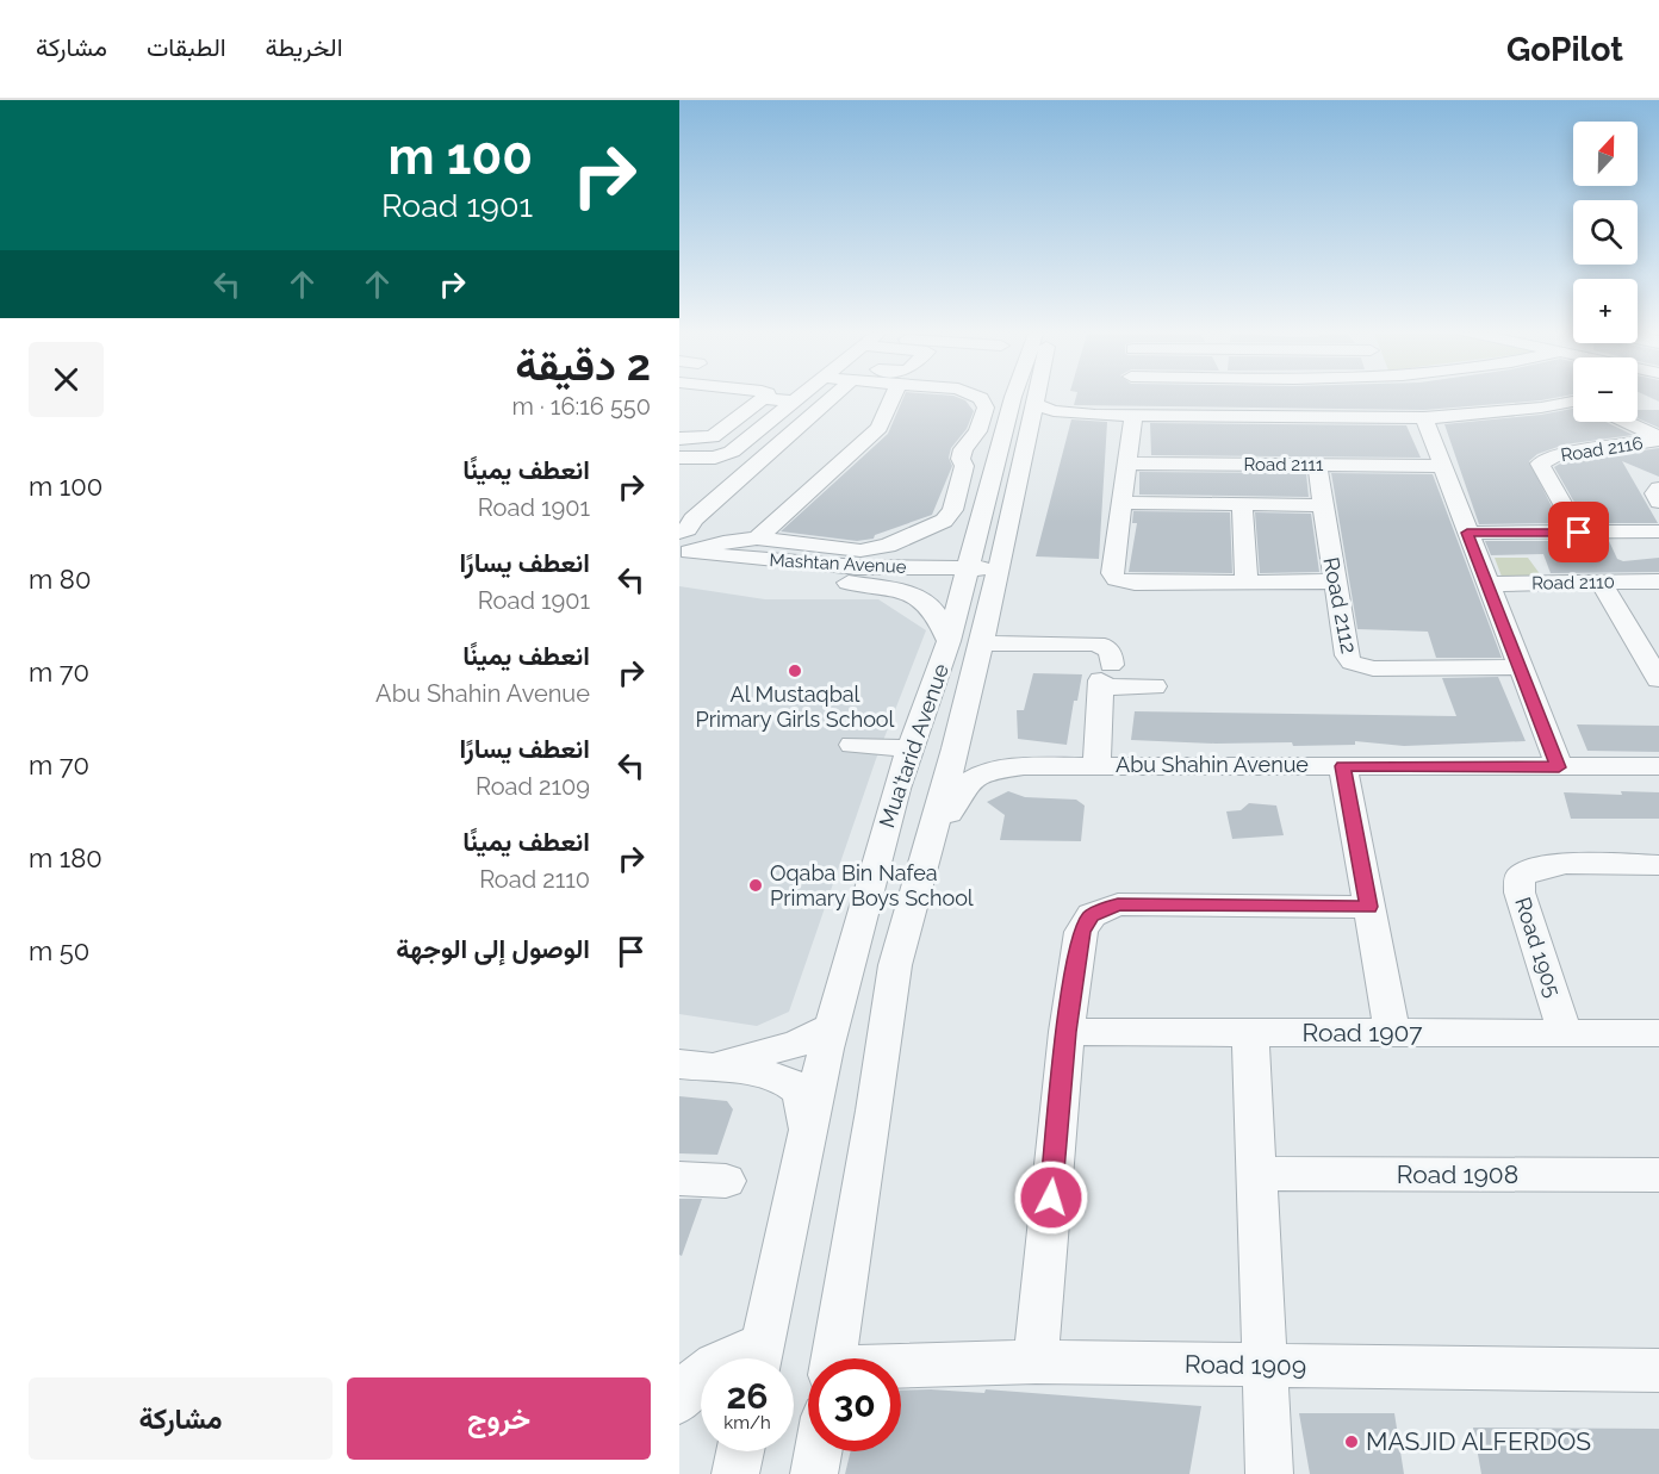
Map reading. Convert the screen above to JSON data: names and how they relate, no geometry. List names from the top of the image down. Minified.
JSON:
{"streets":{"street":["Road 2116","Road 2111","Mashtan Avenue","Road 2110","Road 2112","Mua'tarid Avenue","Abu Shahin Avenue","Road 1905","Road 1907","Road 1908","Road 1909"]},"crossings":[["Road 2111","Road 2112"],["Mashtan Avenue","Mua'tarid Avenue"],["Mua'tarid Avenue","Abu Shahin Avenue"],["Road 1905","Road 1907"]],"places":["Al Mustaqbal Primary Girls School","Oqaba Bin Nafea Primary Boys School","MASJID ALFERDOS"],"north":"top","page":{"header":"GoPilot","nav":["الخريطة","الطبقات","مشاركة"],"turn":["100 m","Road 1901"],"map_buttons":["+","−"],"heading":["2 دقيقة","550 m · 16:16"],"list":[{"name":"انعطف يمينًا","note":"Road 1901","value":"100 m"},{"name":"انعطف يسارًا","note":"Road 1901","value":"80 m"},{"name":"انعطف يمينًا","note":"Abu Shahin Avenue","value":"70 m"},{"name":"انعطف يسارًا","note":"Road 2109","value":"70 m"},{"name":"انعطف يمينًا","note":"Road 2110","value":"180 m"},{"name":"الوصول إلى الوجهة","value":"50 m"}],"speed":"26 km/h","limit":"30","buttons":["خروج","مشاركة"]}}
